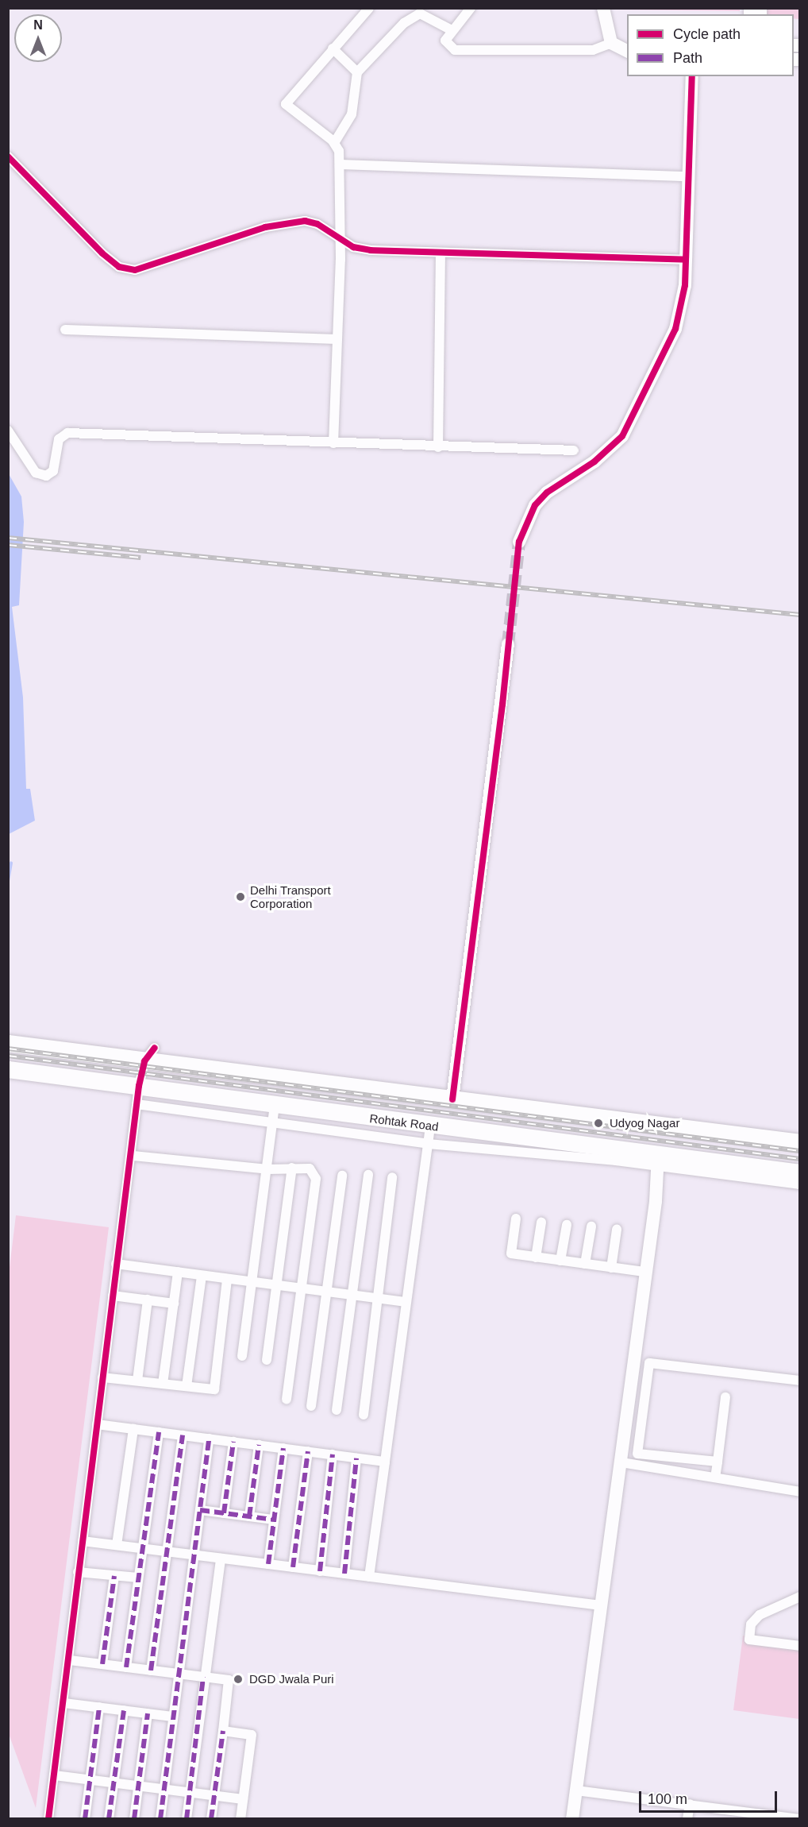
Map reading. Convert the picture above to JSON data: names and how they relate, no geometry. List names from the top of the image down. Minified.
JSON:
{"streets":{"highway":["Rohtak Road"]},"places":["Delhi Transport Corporation","Udyog Nagar","DGD Jwala Puri"],"legend":["Cycle path","Path"],"scale_bar":"100 m","north":"top"}
